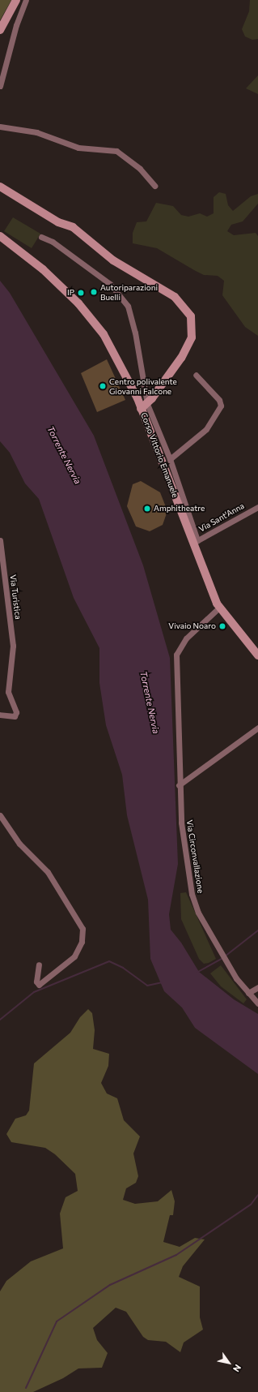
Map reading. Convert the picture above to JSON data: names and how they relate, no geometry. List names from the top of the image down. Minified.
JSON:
{"streets":{"main road":["Corso Vittorio Emanuele"],"street":["Via Sant'Anna","Via Turistica","Via Circonvallazione"]},"crossings":[["Corso Vittorio Emanuele","Via Sant'Anna"],["Corso Vittorio Emanuele","Via Circonvallazione"]],"water":["Torrente Nervia"],"places":["Autoriparazioni Buelli","IP","Centro polivalente Giovanni Falcone","Amphitheatre","Vivaio Noaro"],"north":"bottom right"}
